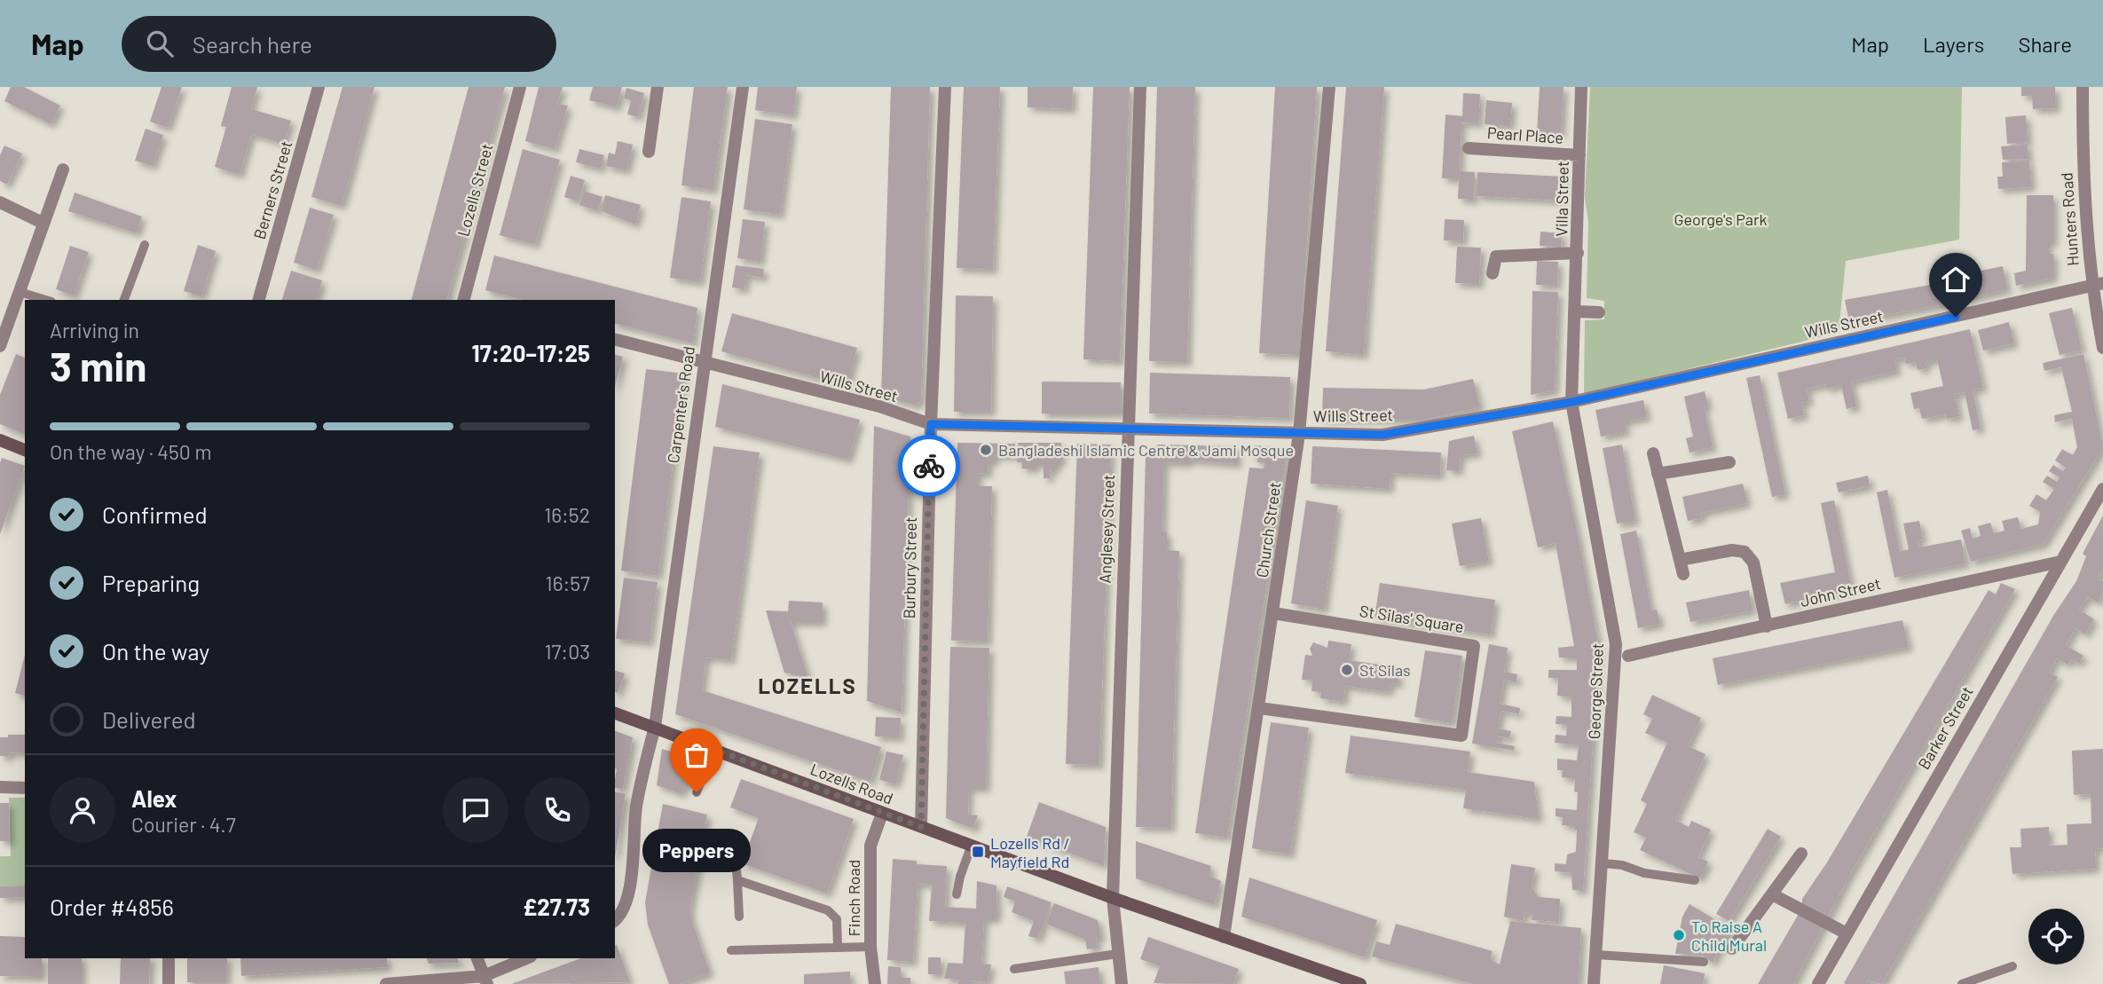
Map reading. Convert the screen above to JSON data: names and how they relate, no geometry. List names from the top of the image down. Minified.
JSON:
{"streets":{"main road":["Lozells Road"],"street":["Pearl Place","Berners Street","Lozells Street","Villa Street","Hunters Road","Wills Street","Carpenter's Road","Anglesey Street","Church Street","Burbury Street","John Street","St Silas' Square","George Street","Barker Street","Finch Road"]},"crossings":[["Pearl Place","Villa Street"],["Villa Street","Wills Street"],["Villa Street","George Street"],["Hunters Road","Wills Street"],["Wills Street","Carpenter's Road"],["Wills Street","Anglesey Street"],["Wills Street","Church Street"],["Wills Street","Burbury Street"],["Wills Street","George Street"],["Carpenter's Road","Lozells Road"],["Anglesey Street","Lozells Road"],["Church Street","St Silas' Square"],["Church Street","Lozells Road"],["Burbury Street","Lozells Road"],["John Street","Barker Street"],["Lozells Road","Finch Road"]],"districts":["LOZELLS"],"parks":["George's Park"],"places":{"other":["Bangladeshi Islamic Centre & Jami Mosque","St Silas","Peppers","To Raise A Child Mural"],"transit":["Lozells Rd / Mayfield Rd"]},"page":{"header":"Map","search":"Search here","nav":["Map","Layers","Share"],"heading":["3 min","Arriving in","17:20–17:25"],"panel":["Alex","Courier · 4.7","Order #4856","£27.73"],"bar":"On the way · 450 m","list":[["Confirmed","16:52"],["Preparing","16:57"],["On the way","17:03"],"Delivered"],"bubble":"Peppers"}}
